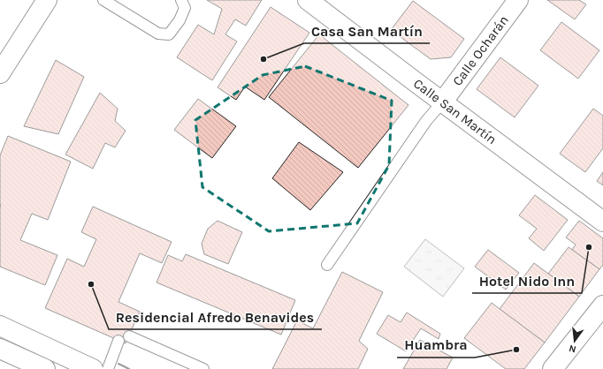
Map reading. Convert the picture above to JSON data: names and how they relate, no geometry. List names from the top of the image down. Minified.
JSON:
{"streets":{"street":["Calle Ocharán","Calle San Martín"]},"crossings":[["Calle Ocharán","Calle San Martín"]],"places":["Casa San Martín","Hotel Nido Inn","Residencial Afredo Benavides","Huambra"],"north":"bottom"}
